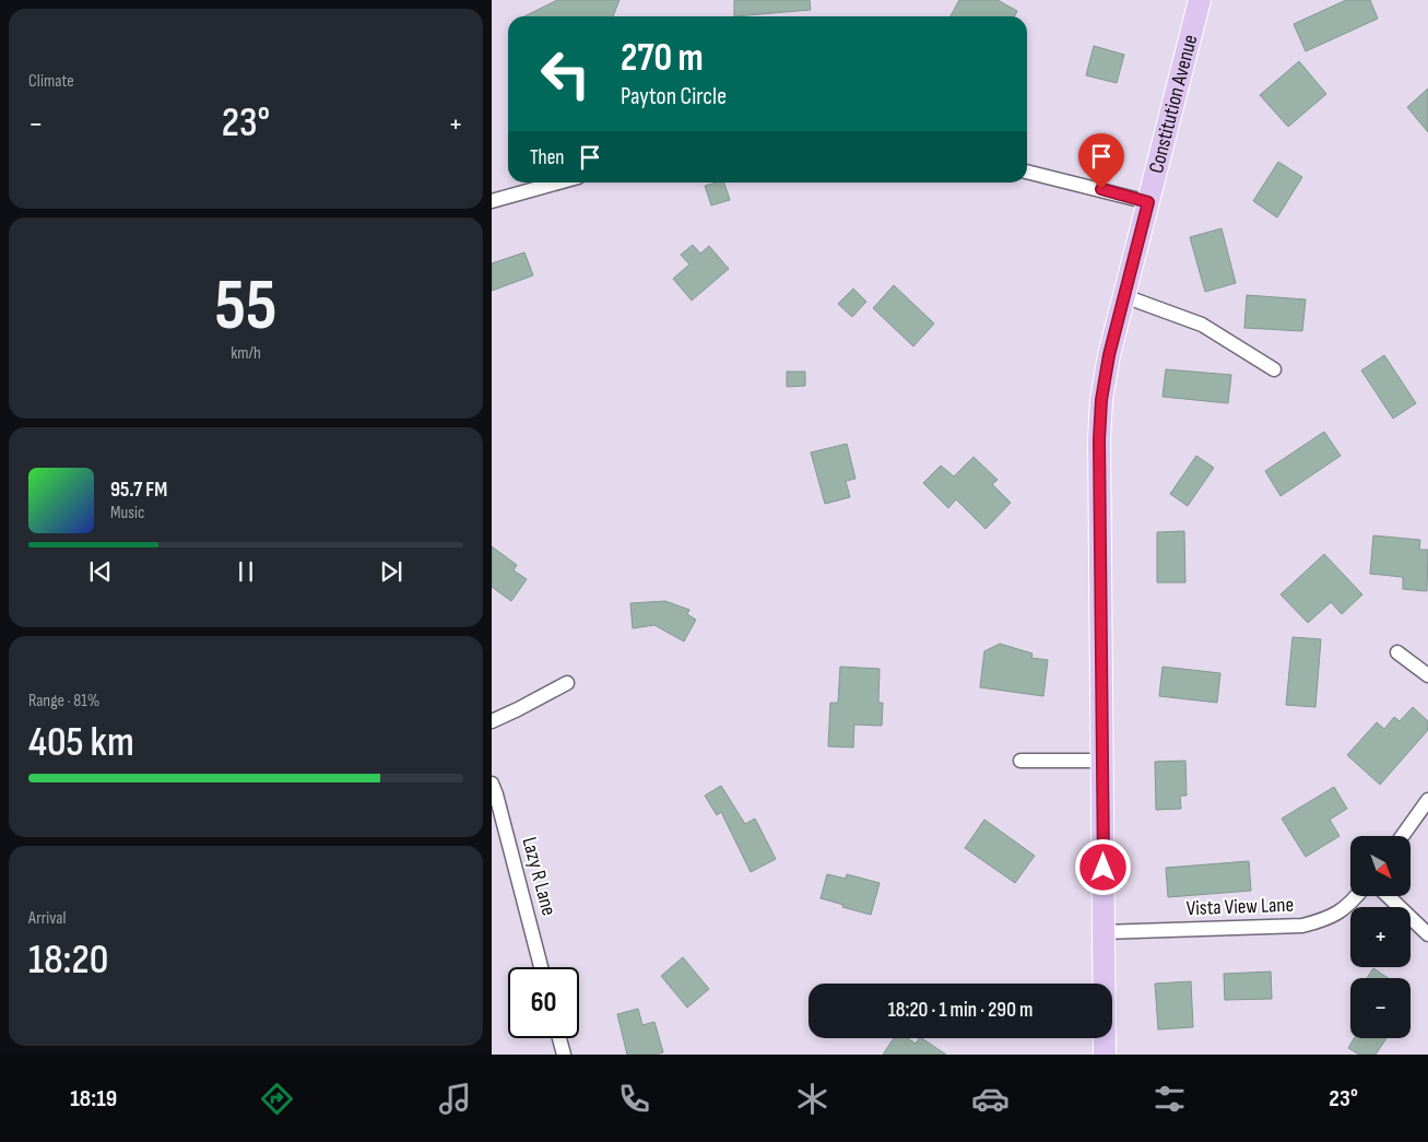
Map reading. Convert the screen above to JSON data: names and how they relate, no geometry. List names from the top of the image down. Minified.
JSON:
{"streets":{"main road":["Constitution Avenue"],"street":["Lazy R Lane","Vista View Lane"]},"crossings":[["Constitution Avenue","Vista View Lane"]],"north":"bottom right","page":{"tile":["Climate",["55","km/h"],["Range · 81%","405 km"],["Arrival","18:20"]],"turn":["270 m","Payton Circle"],"heat":["−","23°","+"],"then":"Then","song":["95.7 FM","Music"],"map_buttons":["+","−"],"limit":"60","trip":"18:20 · 1 min · 290 m","tabs":["18:19","23°"]}}
